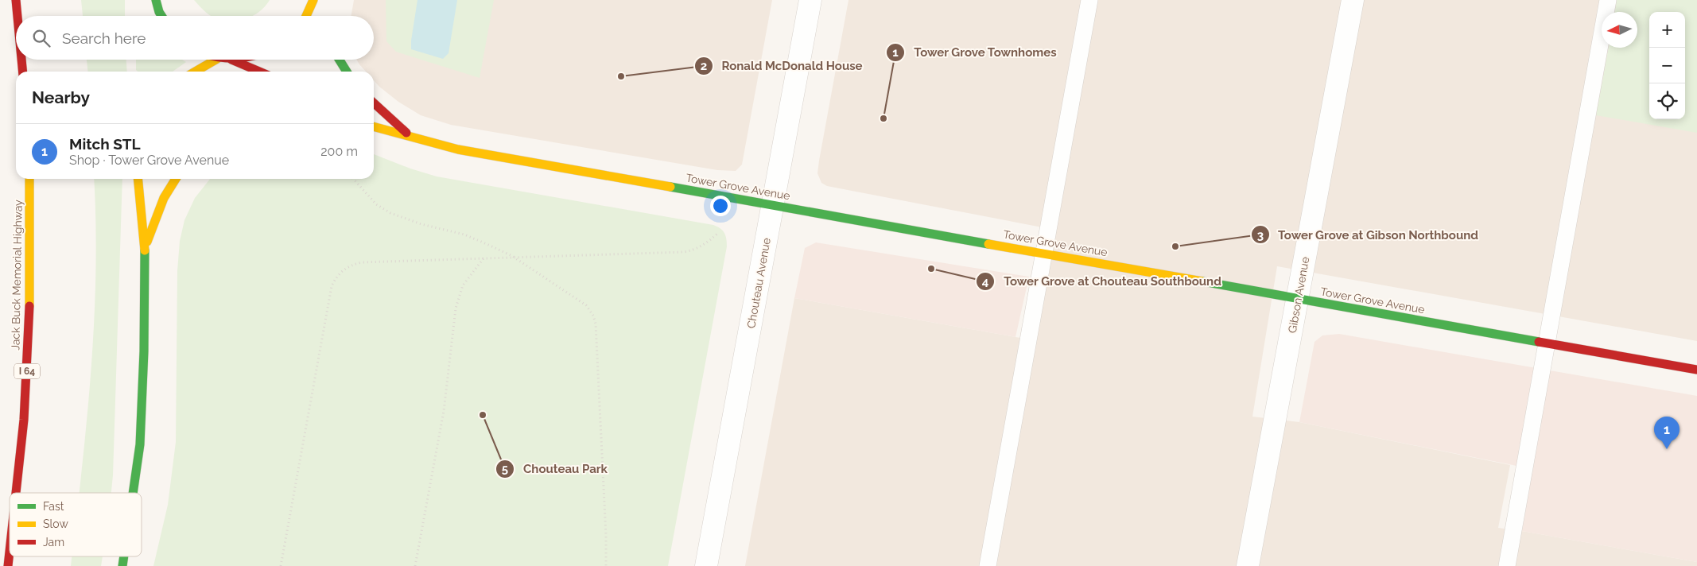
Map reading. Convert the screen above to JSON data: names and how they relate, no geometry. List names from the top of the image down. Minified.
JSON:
{"streets":{"main road":["Tower Grove Avenue","Jack Buck Memorial Highway","I 64"],"street":["Chouteau Avenue","Gibson Avenue"]},"crossings":[["Tower Grove Avenue","Chouteau Avenue"],["Tower Grove Avenue","Gibson Avenue"]],"places":["Ronald McDonald House","Tower Grove Townhomes","Tower Grove at Gibson Northbound","Tower Grove at Chouteau Southbound","Chouteau Park"],"legend":["Fast","Slow","Jam"],"north":"left","page":{"map_buttons":["+","−"],"search":"Search here","heading":"Nearby","list":[{"mark":"1","name":"Mitch STL","note":"Shop · Tower Grove Avenue","value":"200 m"}],"pins":"1"}}
